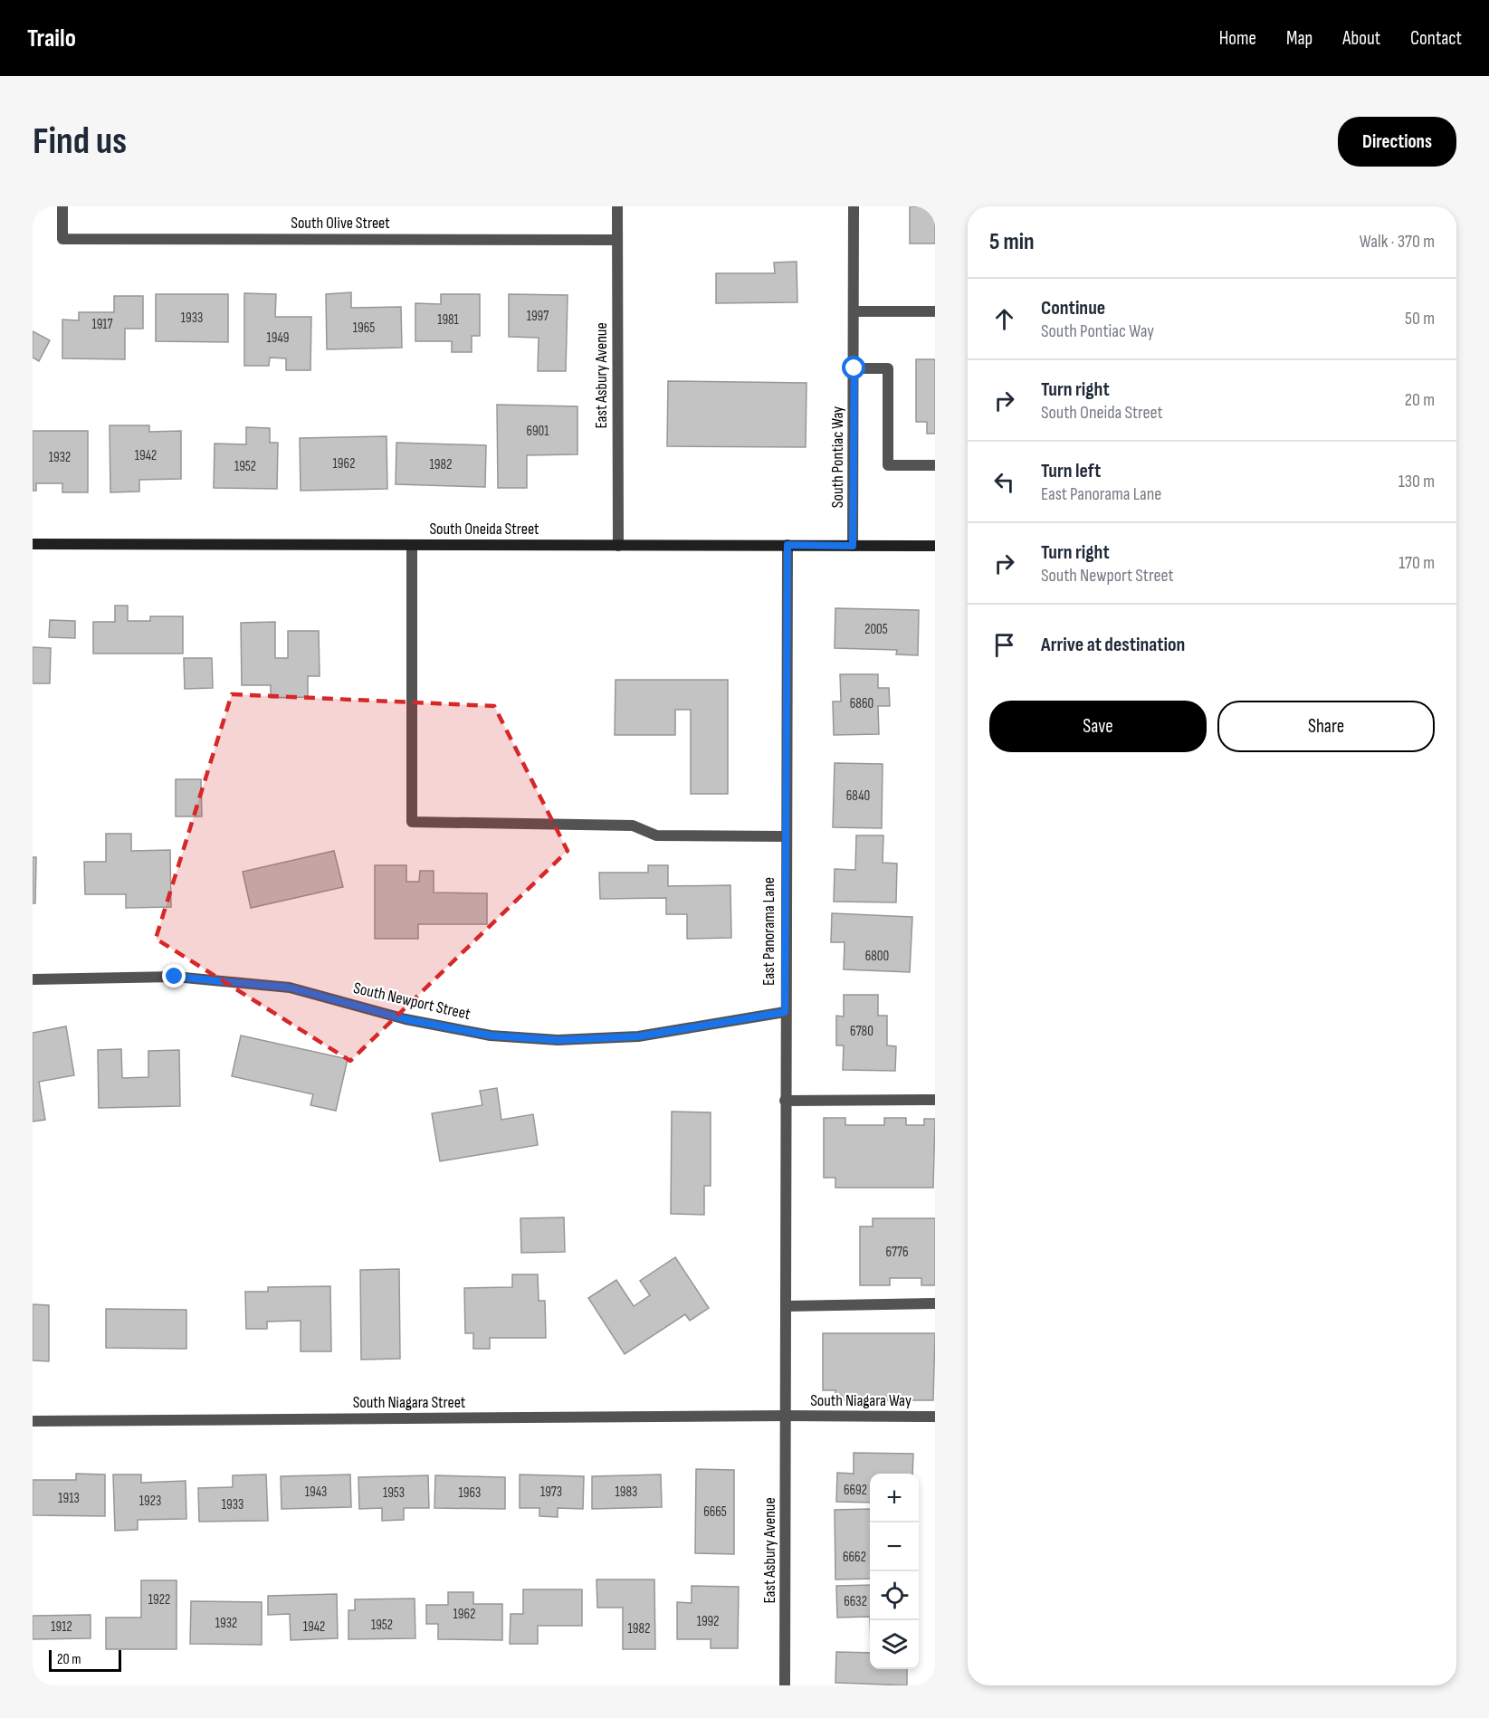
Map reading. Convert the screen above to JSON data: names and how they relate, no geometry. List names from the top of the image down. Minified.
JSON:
{"streets":{"street":["South Olive Street","East Asbury Avenue","South Pontiac Way","South Oneida Street","East Panorama Lane","South Newport Street","South Niagara Way","South Niagara Street"]},"crossings":[["South Olive Street","East Asbury Avenue"],["East Asbury Avenue","South Oneida Street"],["East Asbury Avenue","East Panorama Lane"],["East Asbury Avenue","South Niagara Way"],["East Asbury Avenue","South Niagara Street"],["South Pontiac Way","South Oneida Street"],["South Oneida Street","East Panorama Lane"],["East Panorama Lane","South Newport Street"],["East Panorama Lane","South Niagara Way"],["East Panorama Lane","South Niagara Street"],["South Niagara Way","South Niagara Street"]],"house_numbers":["1997","1933","1981","1917","1965","1949","6901","1942","1932","1962","1982","1952","2005","6860","6840","6800","6780","6776","6692","1943","1973","1983","1953","1963","1913","1923","1933","6665","6662","1922","6632","1962","1992","1932","1952","1912","1942","1982"],"scale_bar":"20 m","page":{"header":"Trailo","nav":["Home","Map","About","Contact"],"buttons":["Directions",["Save","Share"]],"title":"Find us","heading":["5 min","Walk · 370 m"],"list":[["Continue","South Pontiac Way","50 m"],["Turn right","South Oneida Street","20 m"],["Turn left","East Panorama Lane","130 m"],["Turn right","South Newport Street","170 m"],"Arrive at destination"],"map_buttons":["+","−"],"scale":"20 m"}}
